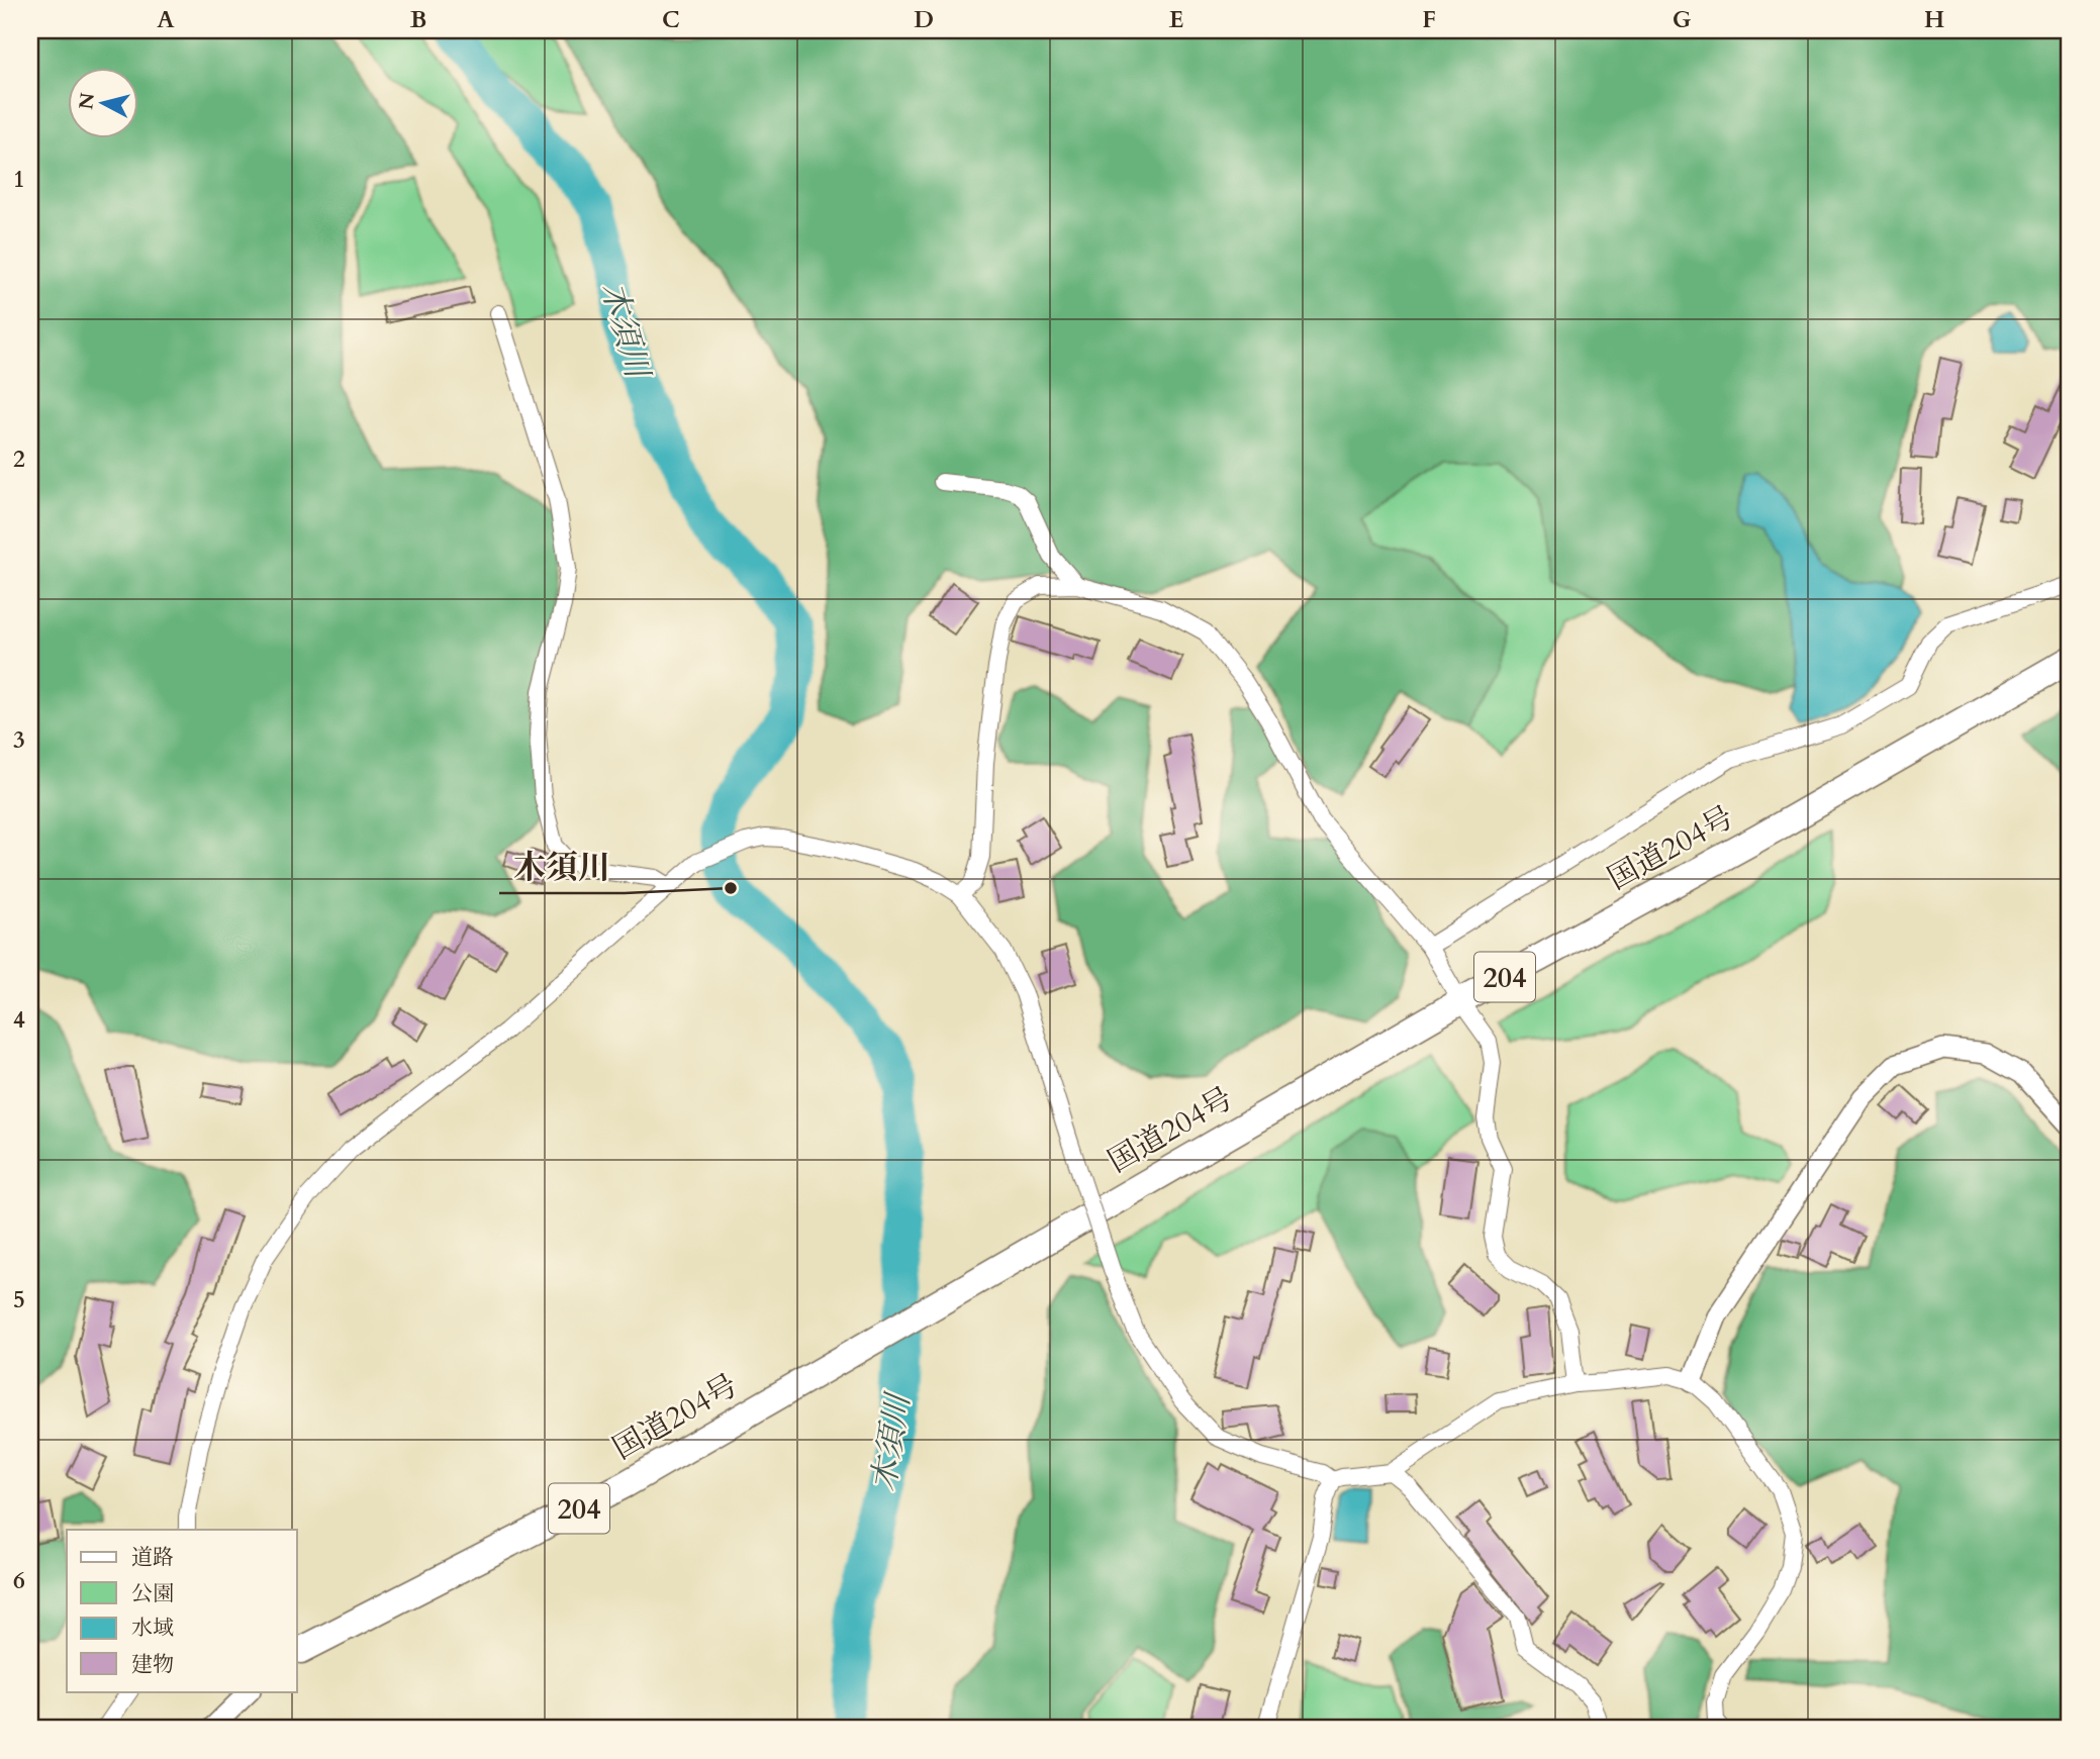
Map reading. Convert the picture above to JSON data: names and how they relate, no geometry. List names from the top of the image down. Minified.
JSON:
{"streets":{"highway":["国道204号","204"]},"water":["木須川"],"places":["木須川"],"legend":["道路","公園","水域","建物"],"north":"left","grid":{"columns":["A","B","C","D","E","F","G","H"],"rows":["1","2","3","4","5","6"]}}
